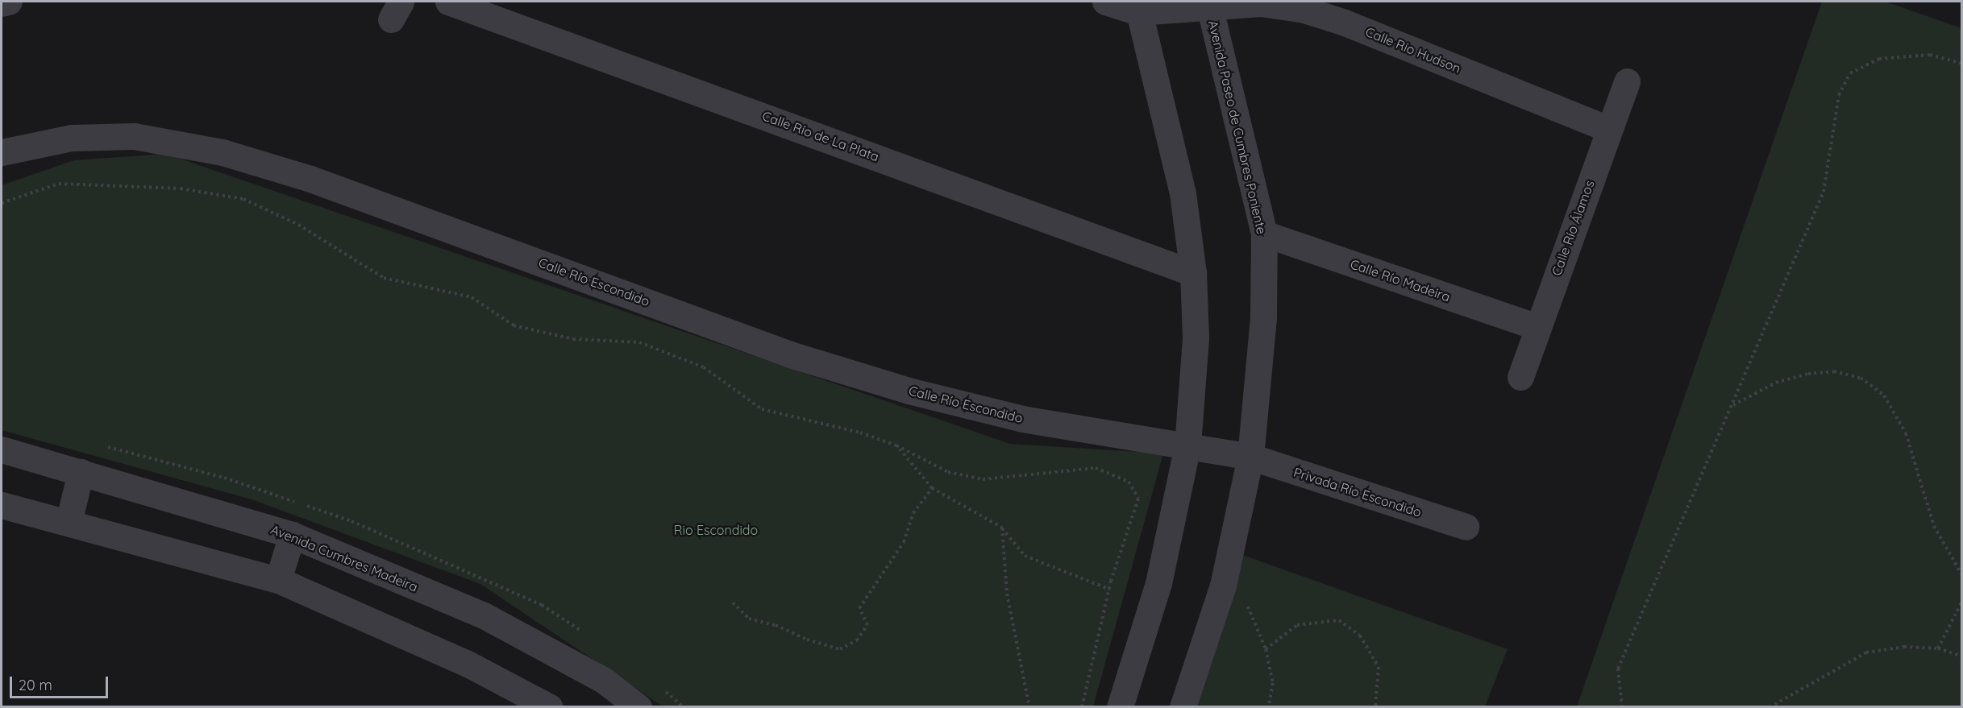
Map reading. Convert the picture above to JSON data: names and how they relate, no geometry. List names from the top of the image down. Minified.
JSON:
{"streets":{"street":["Calle Río Hudson","Avenida Paseo de Cumbres Poniente","Calle Río de La Plata","Calle Río Álamos","Calle Río Madeira","Calle Río Escondido","Privada Río Escondido","Avenida Cumbres Madeira"]},"crossings":[["Calle Río Hudson","Avenida Paseo de Cumbres Poniente"],["Calle Río Hudson","Calle Río Álamos"],["Avenida Paseo de Cumbres Poniente","Calle Río Madeira"],["Avenida Paseo de Cumbres Poniente","Calle Río Escondido"],["Avenida Paseo de Cumbres Poniente","Privada Río Escondido"],["Calle Río Álamos","Calle Río Madeira"],["Calle Río Escondido","Privada Río Escondido"]],"parks":["Rio Escondido"],"scale_bar":"20 m"}
